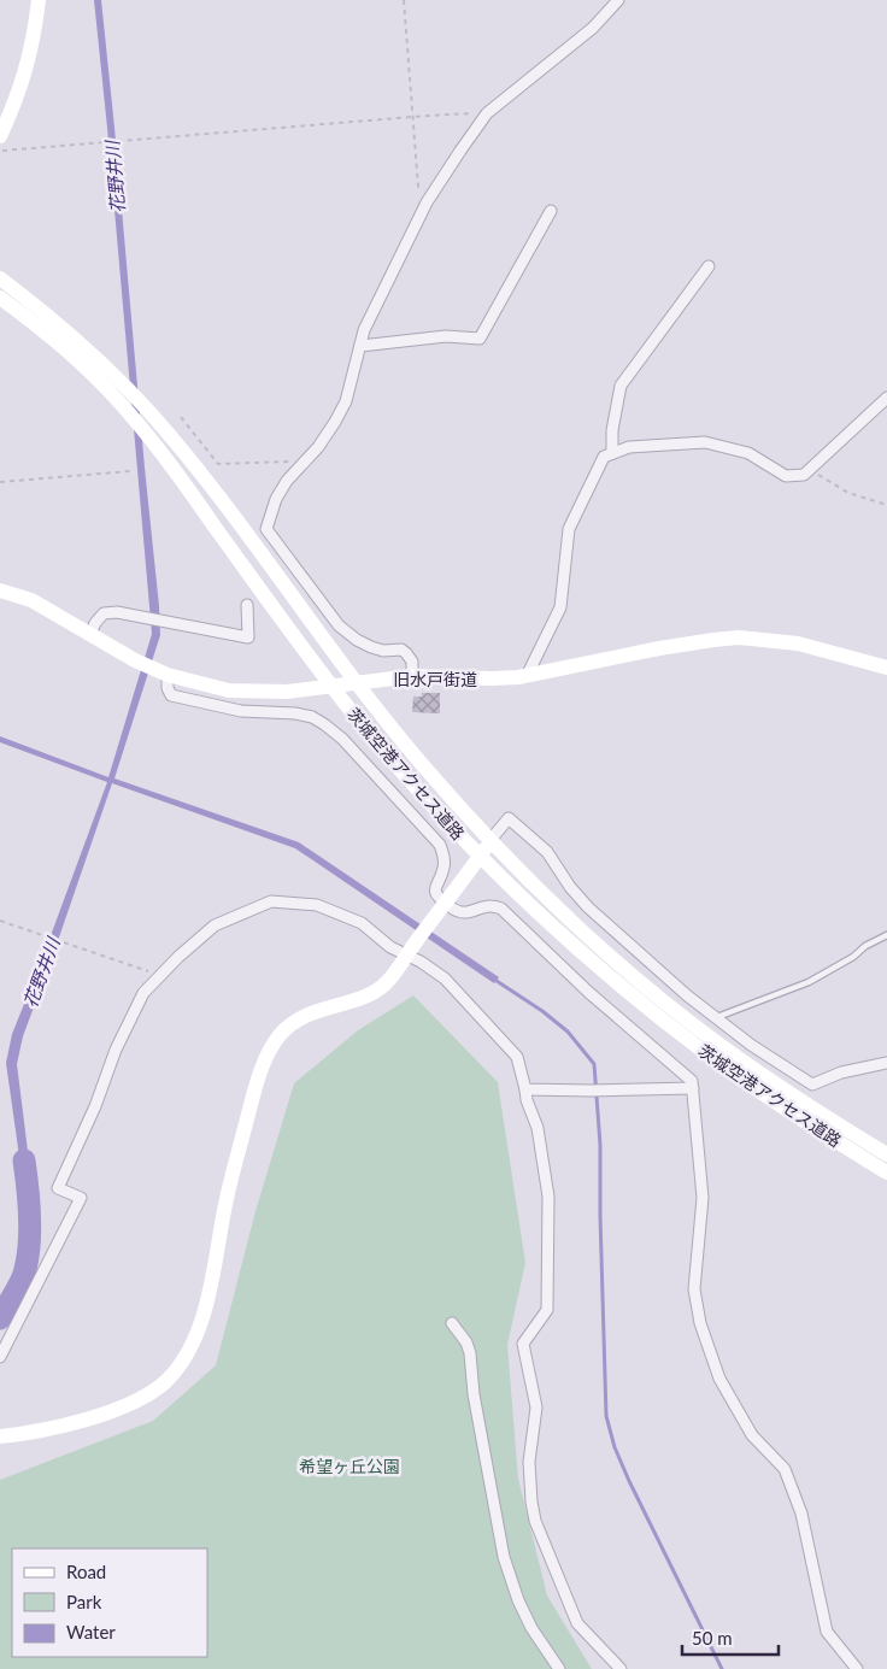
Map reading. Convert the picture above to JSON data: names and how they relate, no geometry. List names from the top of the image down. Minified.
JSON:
{"streets":{"main road":["旧水戸街道","茨城空港アクセス道路"]},"crossings":[["旧水戸街道","茨城空港アクセス道路"]],"water":["花野井川"],"parks":["希望ヶ丘公園"],"legend":["Road","Park","Water"],"scale_bar":"50 m"}
